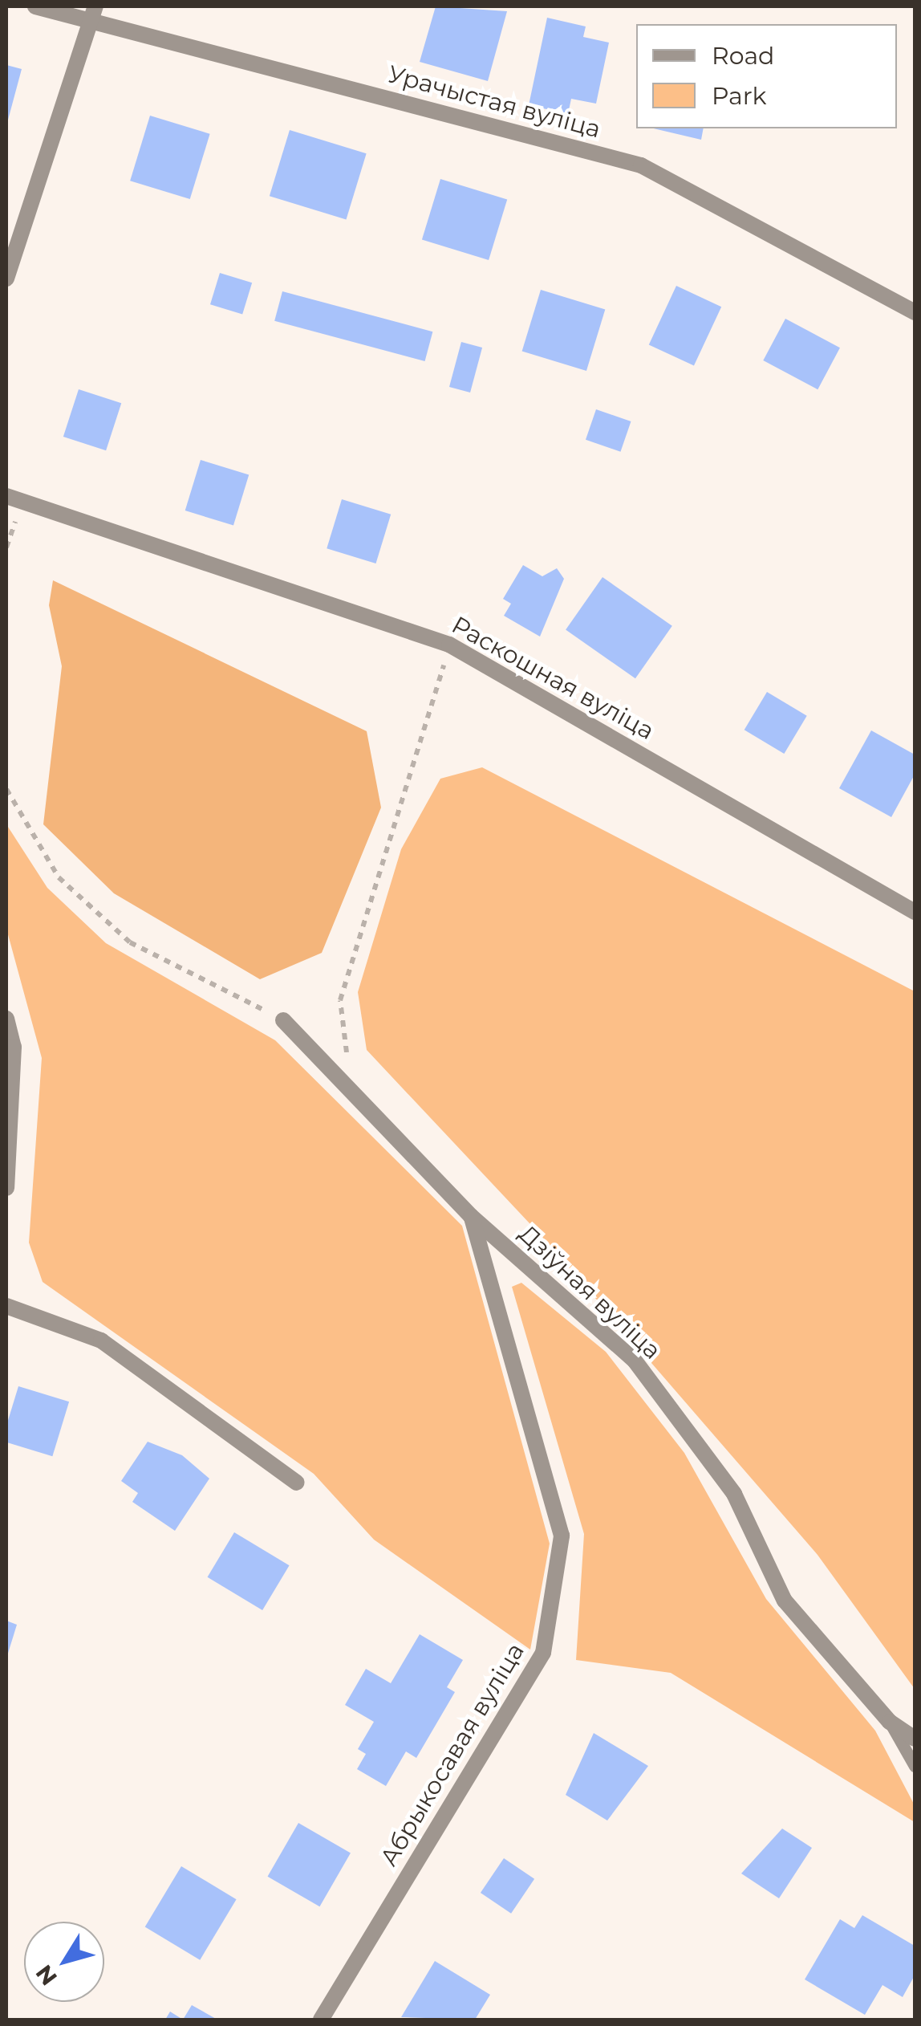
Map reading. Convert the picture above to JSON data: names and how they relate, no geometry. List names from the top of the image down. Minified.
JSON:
{"streets":{"street":["Урачыстая вуліца","Раскошная вуліца","Дзіўная вуліца","Абрыкосавая вуліца"]},"crossings":[["Дзіўная вуліца","Абрыкосавая вуліца"]],"legend":["Road","Park"],"north":"bottom left"}
